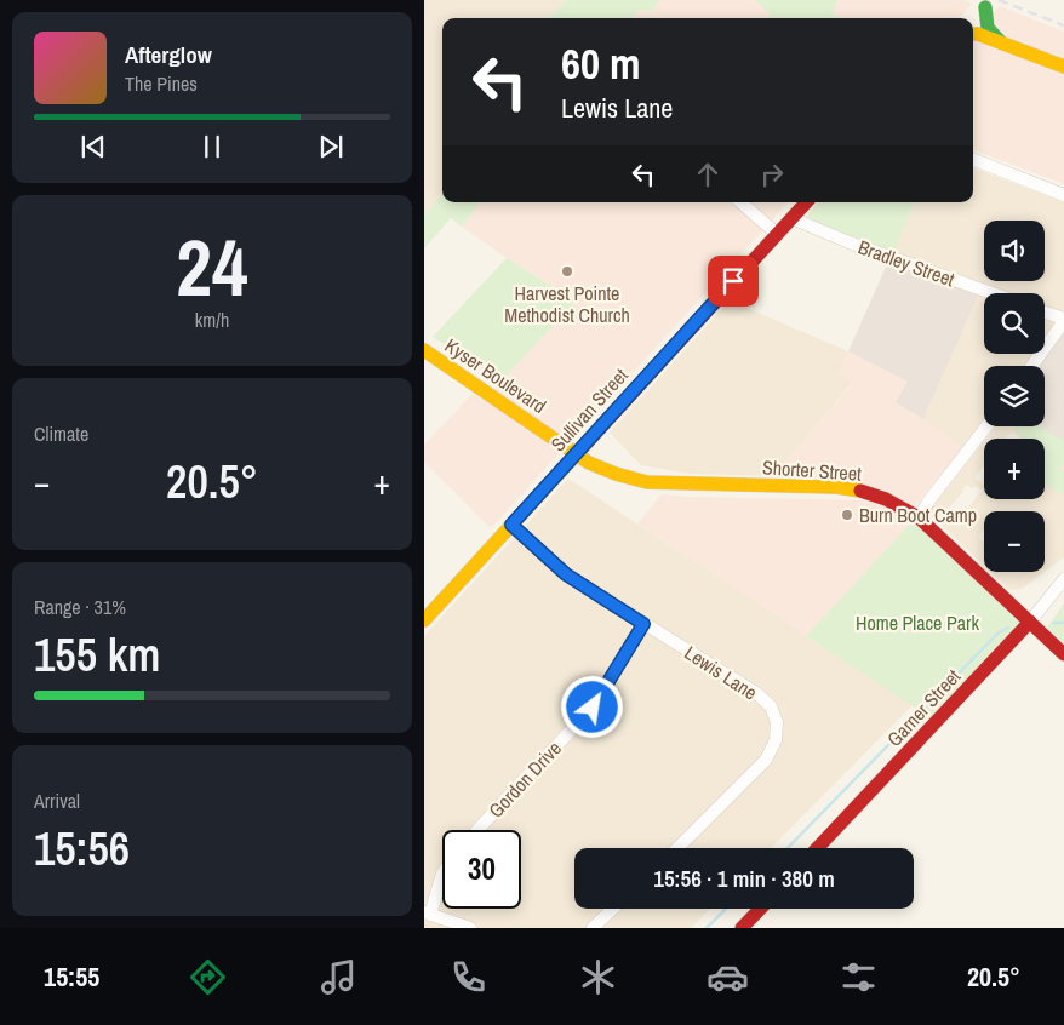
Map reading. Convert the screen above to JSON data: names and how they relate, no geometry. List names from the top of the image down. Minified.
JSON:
{"streets":{"street":["Bradley Street","Kyser Boulevard","Sullivan Street","Shorter Street","Lewis Lane","Garner Street","Gordon Drive"]},"crossings":[["Bradley Street","Sullivan Street"],["Kyser Boulevard","Sullivan Street"],["Kyser Boulevard","Shorter Street"],["Sullivan Street","Shorter Street"],["Sullivan Street","Lewis Lane"],["Shorter Street","Garner Street"],["Lewis Lane","Gordon Drive"]],"parks":["Home Place Park"],"places":["Harvest Pointe Methodist Church","Burn Boot Camp"],"page":{"turn":["60 m","Lewis Lane"],"song":["Afterglow","The Pines"],"tile":[["24","km/h"],"Climate",["Range · 31%","155 km"],["Arrival","15:56"]],"map_buttons":["+","−"],"heat":["−","20.5°","+"],"limit":"30","trip":"15:56 · 1 min · 380 m","tabs":["15:55","20.5°"]}}
